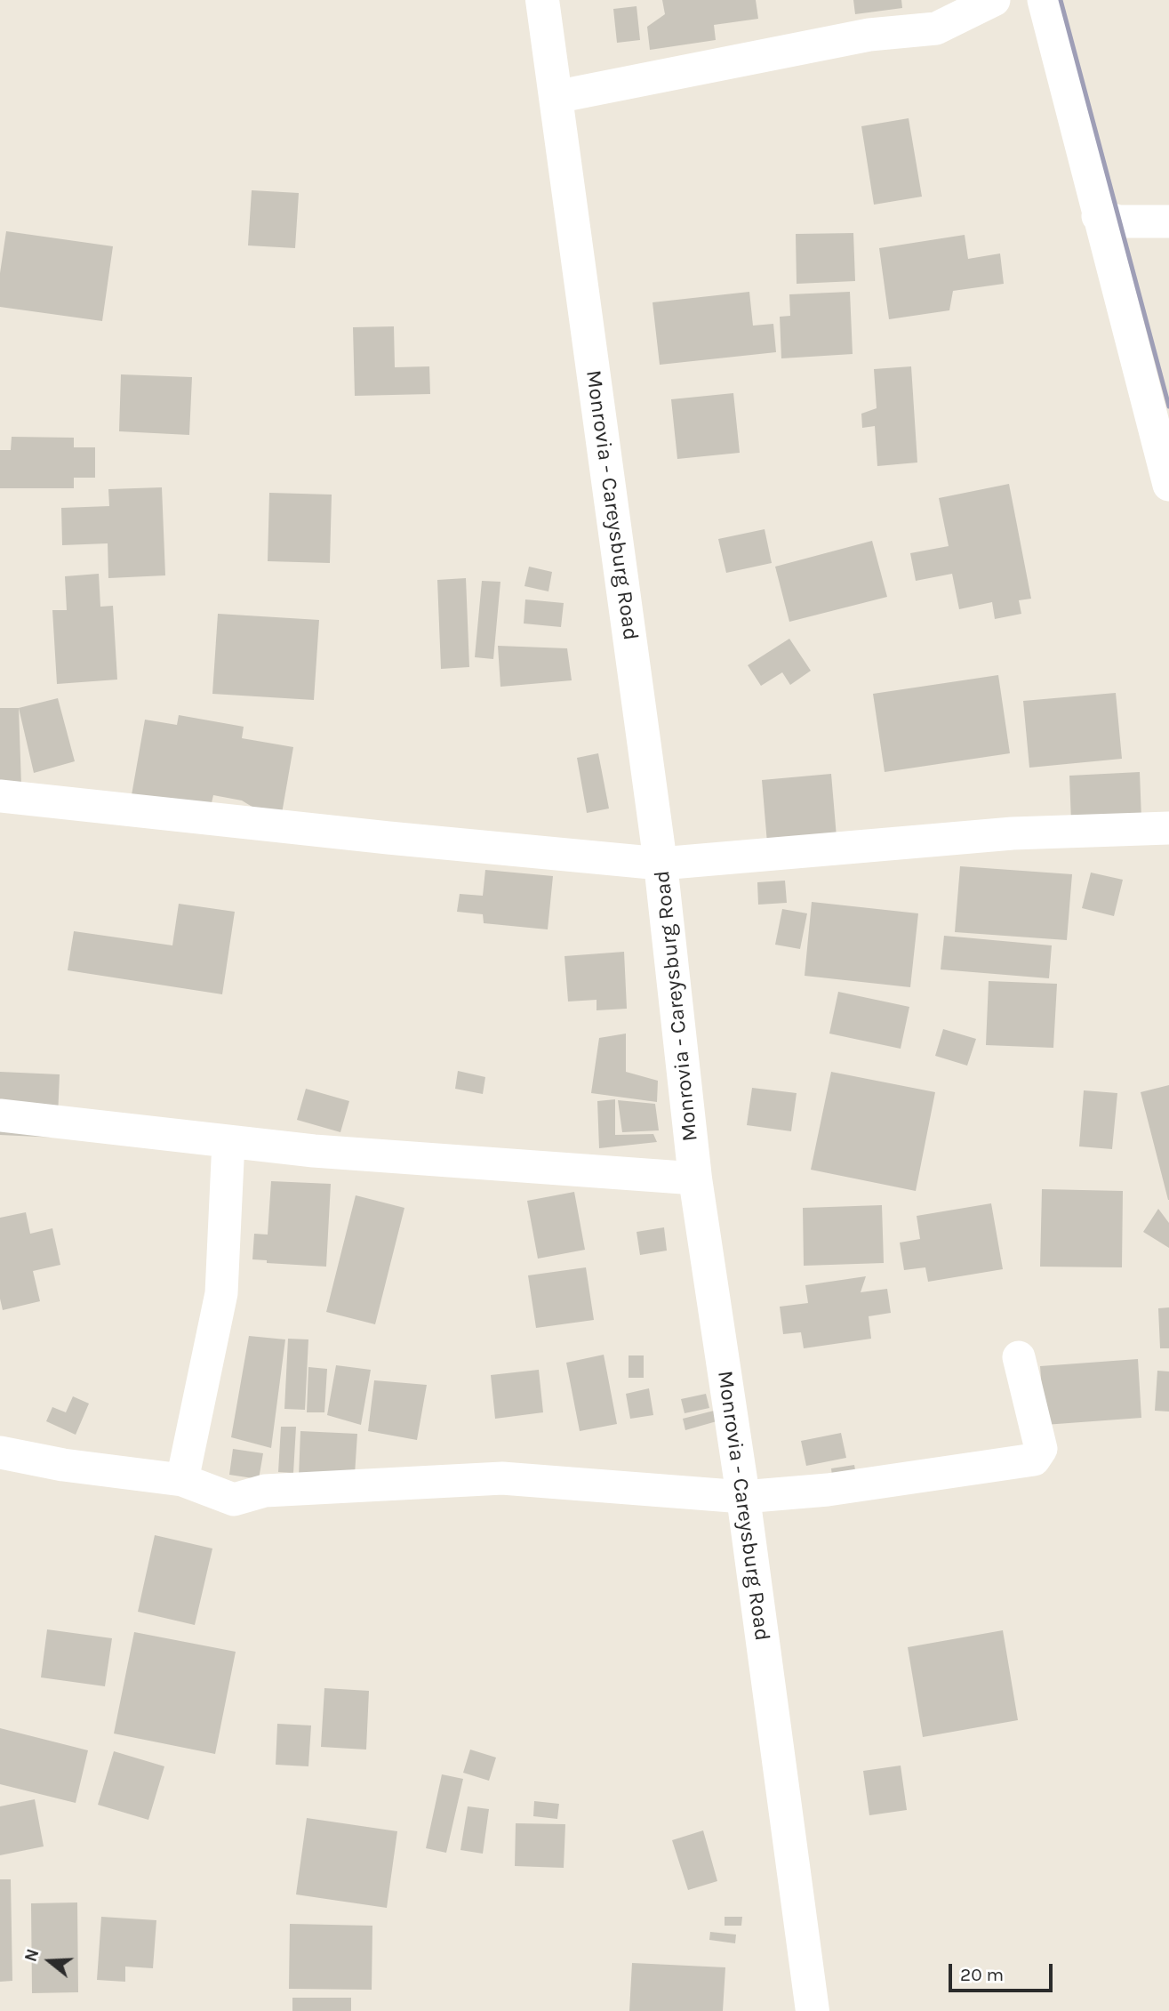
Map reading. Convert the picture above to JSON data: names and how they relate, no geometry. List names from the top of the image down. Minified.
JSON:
{"streets":{"main road":["Monrovia - Careysburg Road"]},"scale_bar":"20 m","north":"left"}
